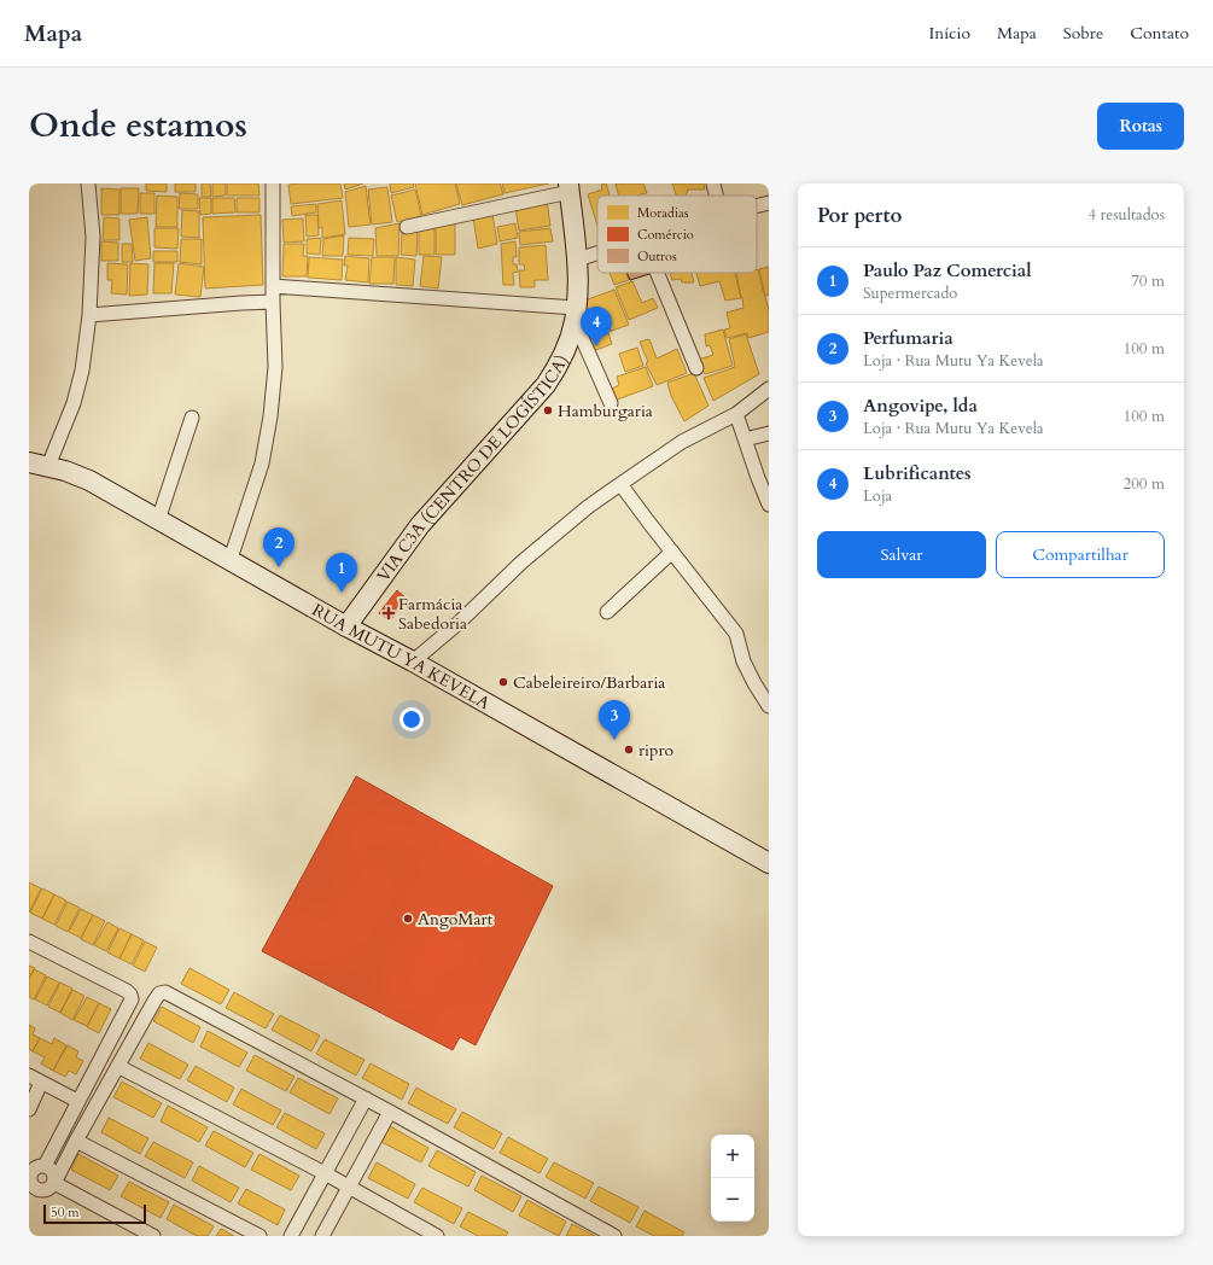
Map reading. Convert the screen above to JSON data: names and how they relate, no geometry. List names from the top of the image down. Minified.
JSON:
{"streets":{"main road":["VIA C3A (CENTRO DE LOGÍSTICA)","RUA MUTU YA KEVELA"]},"crossings":[["VIA C3A (CENTRO DE LOGÍSTICA)","RUA MUTU YA KEVELA"]],"places":{"other":["Hamburgaria","Cabeleireiro/Barbaria","ripro","AngoMart"],"health":["Farmácia Sabedoria"]},"legend":["Moradias","Comércio","Outros"],"scale_bar":"50 m","page":{"header":"Mapa","nav":["Início","Mapa","Sobre","Contato"],"title":"Onde estamos","buttons":["Rotas",["Salvar","Compartilhar"]],"heading":["Por perto","4 resultados"],"list":[{"mark":"1","name":"Paulo Paz Comercial","note":"Supermercado","value":"70 m"},{"mark":"2","name":"Perfumaria","note":"Loja · Rua Mutu Ya Kevela","value":"100 m"},{"mark":"3","name":"Angovipe, lda","note":"Loja · Rua Mutu Ya Kevela","value":"100 m"},{"mark":"4","name":"Lubrificantes","note":"Loja","value":"200 m"}],"pins":["4","2","1","3"],"map_buttons":["+","−"],"scale":"50 m"}}
